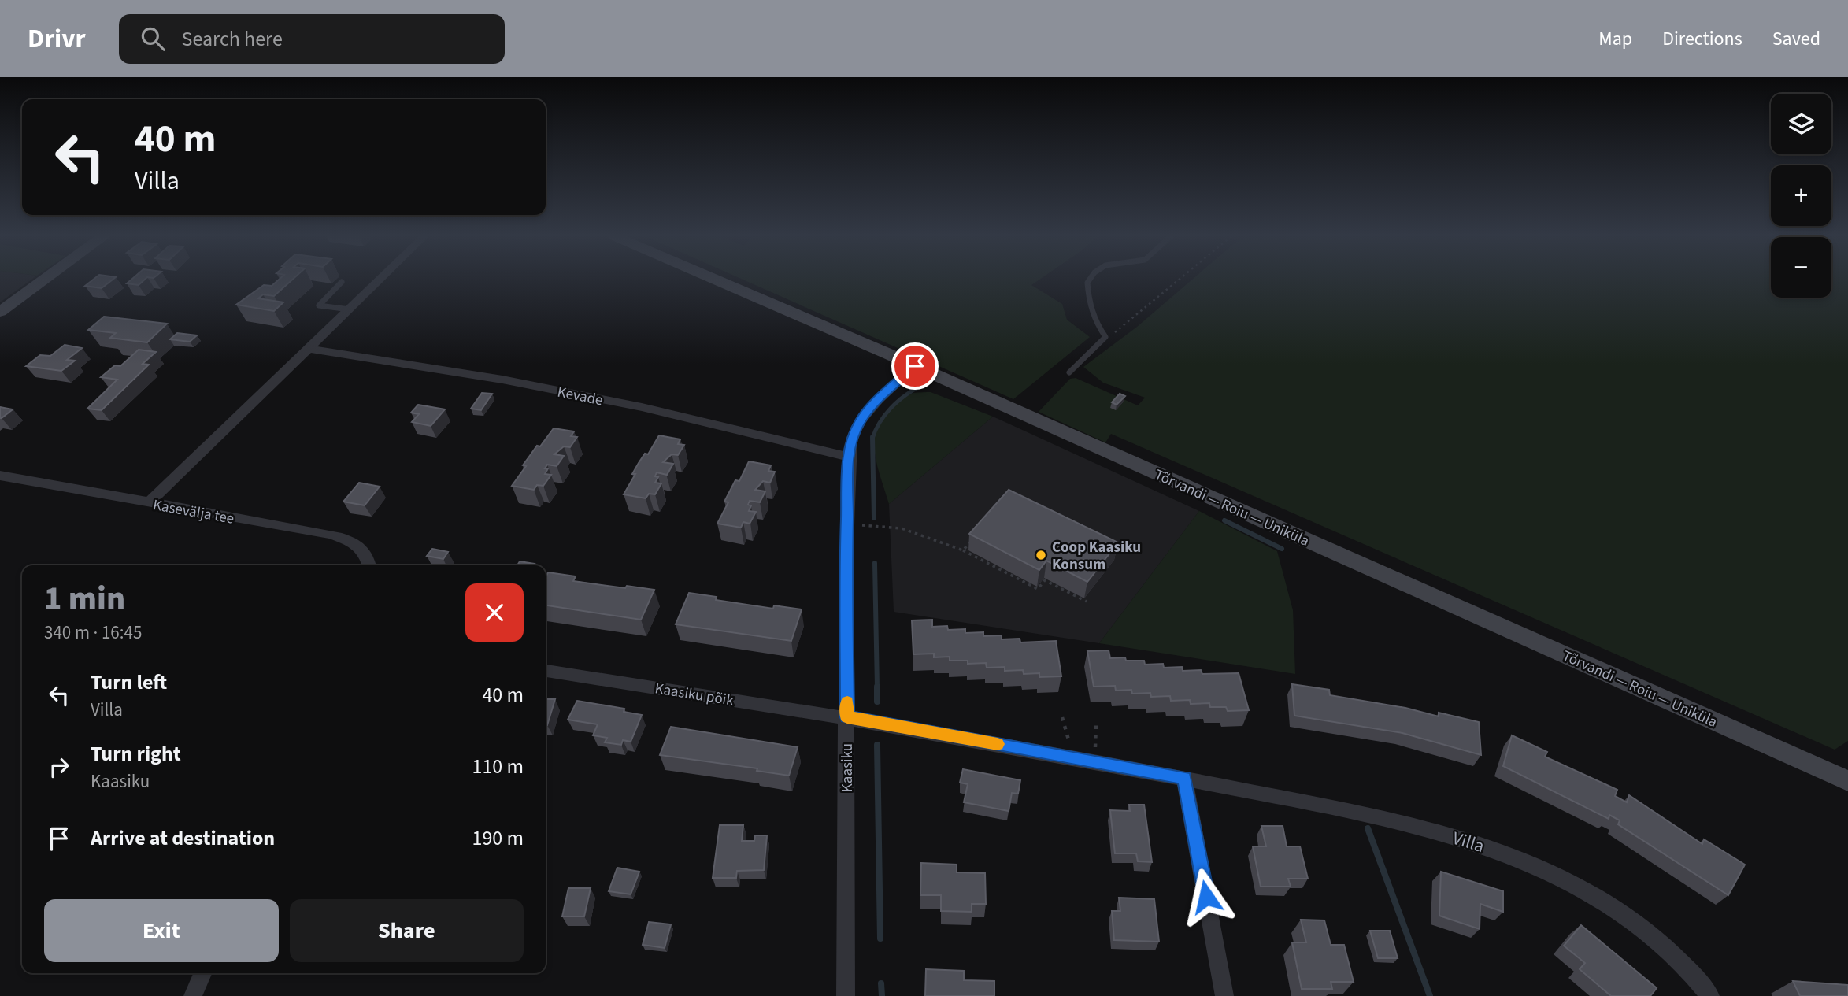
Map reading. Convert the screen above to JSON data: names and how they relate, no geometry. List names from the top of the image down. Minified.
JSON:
{"streets":{"street":["Kevade","Tõrvandi — Roiu — Uniküla","Kasevälja tee","Kaasiku põik","Kaasiku","Villa"]},"crossings":[["Kevade","Kaasiku"],["Tõrvandi — Roiu — Uniküla","Kaasiku"],["Kaasiku põik","Kaasiku"],["Kaasiku põik","Villa"],["Kaasiku","Villa"]],"places":["Coop Kaasiku Konsum"],"page":{"header":"Drivr","search":"Search here","nav":["Map","Directions","Saved"],"map_buttons":["+","−"],"turn":["40 m","Villa"],"heading":["1 min","340 m · 16:45"],"list":[{"name":"Turn left","note":"Villa","value":"40 m"},{"name":"Turn right","note":"Kaasiku","value":"110 m"},{"name":"Arrive at destination","value":"190 m"}],"buttons":["Exit","Share"]}}
